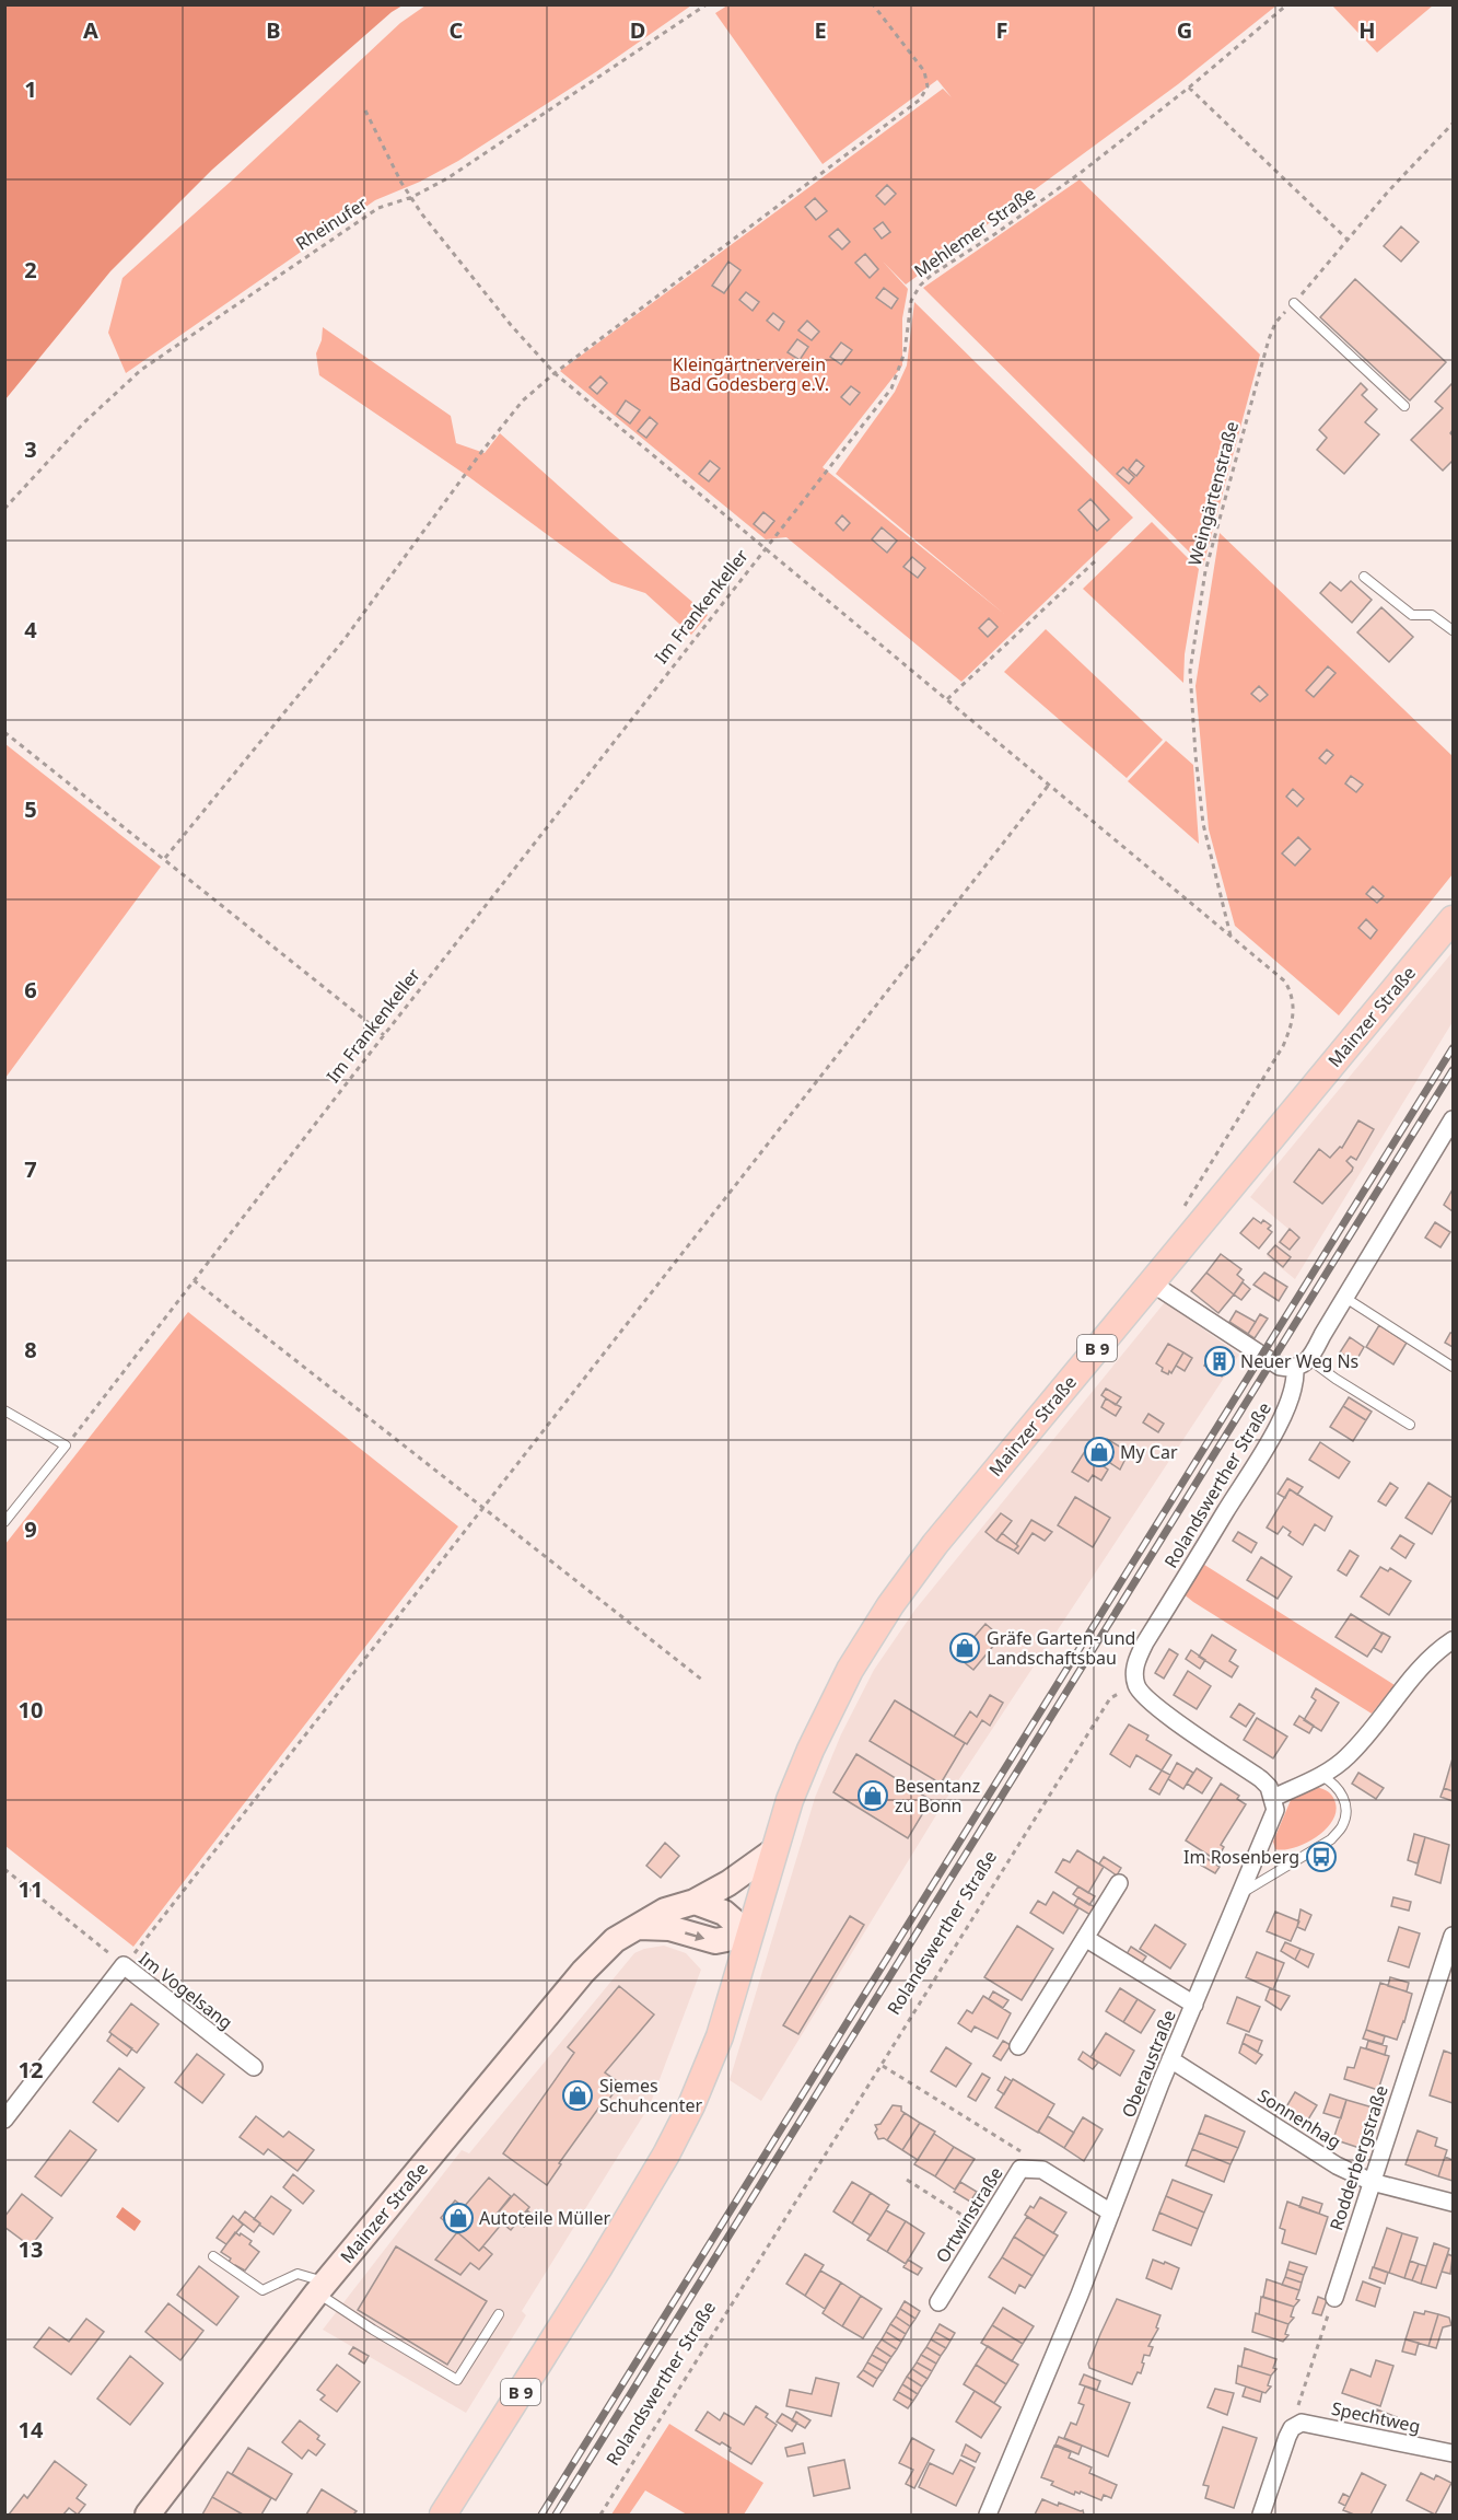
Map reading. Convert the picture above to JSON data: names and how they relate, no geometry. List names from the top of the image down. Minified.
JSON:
{"streets":{"main road":["Mainzer Straße","B 9"],"street":["Rolandswerther Straße","Im Vogelsang","Oberaustraße","Sonnenhag","Rodderbergstraße","Ortwinstraße","Spechtweg"],"path":["Rheinufer","Mehlemer Straße","Weingärtenstraße","Im Frankenkeller"]},"crossings":[["Mehlemer Straße","Im Frankenkeller"],["Mainzer Straße","B 9"],["Oberaustraße","Sonnenhag"],["Oberaustraße","Ortwinstraße"],["Sonnenhag","Rodderbergstraße"]],"parks":["Kleingärtnerverein Bad Godesberg e.V."],"places":{"building":["Neuer Weg Ns"],"shop":["My Car","Gräfe Garten- und Landschaftsbau","Besentanz zu Bonn","Siemes Schuhcenter","Autoteile Müller"],"bus stop":["Im Rosenberg"]},"grid":{"columns":["A","B","C","D","E","F","G","H"],"rows":["1","2","3","4","5","6","7","8","9","10","11","12","13","14"]}}
